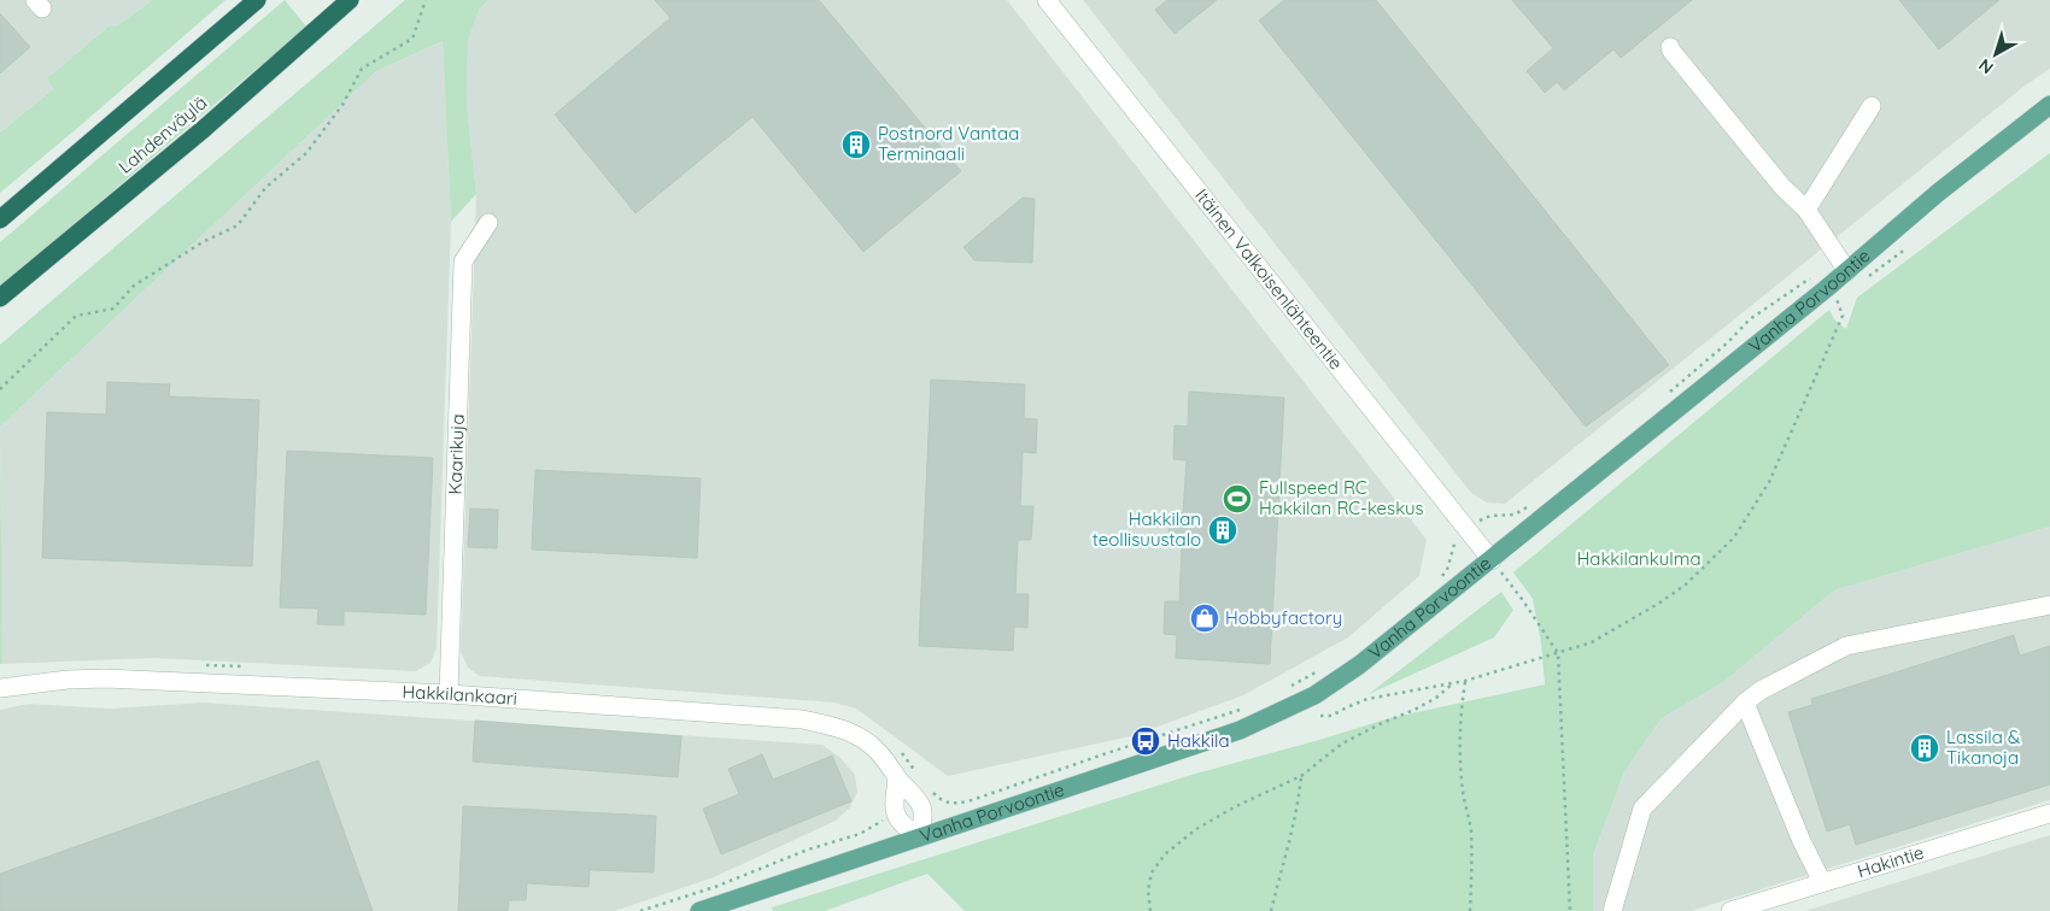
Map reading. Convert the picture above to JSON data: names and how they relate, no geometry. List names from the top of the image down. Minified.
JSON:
{"streets":{"highway":["Lahdenväylä"],"main road":["Vanha Porvoontie"],"street":["Itäinen Valkoisenlähteentie","Kaarikuja","Hakkilankaari","Hakintie"]},"crossings":[["Itäinen Valkoisenlähteentie","Vanha Porvoontie"],["Kaarikuja","Hakkilankaari"]],"parks":["Hakkilankulma"],"places":{"building":["Postnord Vantaa Terminaali","Hakkilan teollisuustalo","Lassila & Tikanoja"],"sports":["Fullspeed RC Hakkilan RC-keskus"],"shop":["Hobbyfactory"],"bus stop":["Hakkila"]},"north":"bottom left"}
